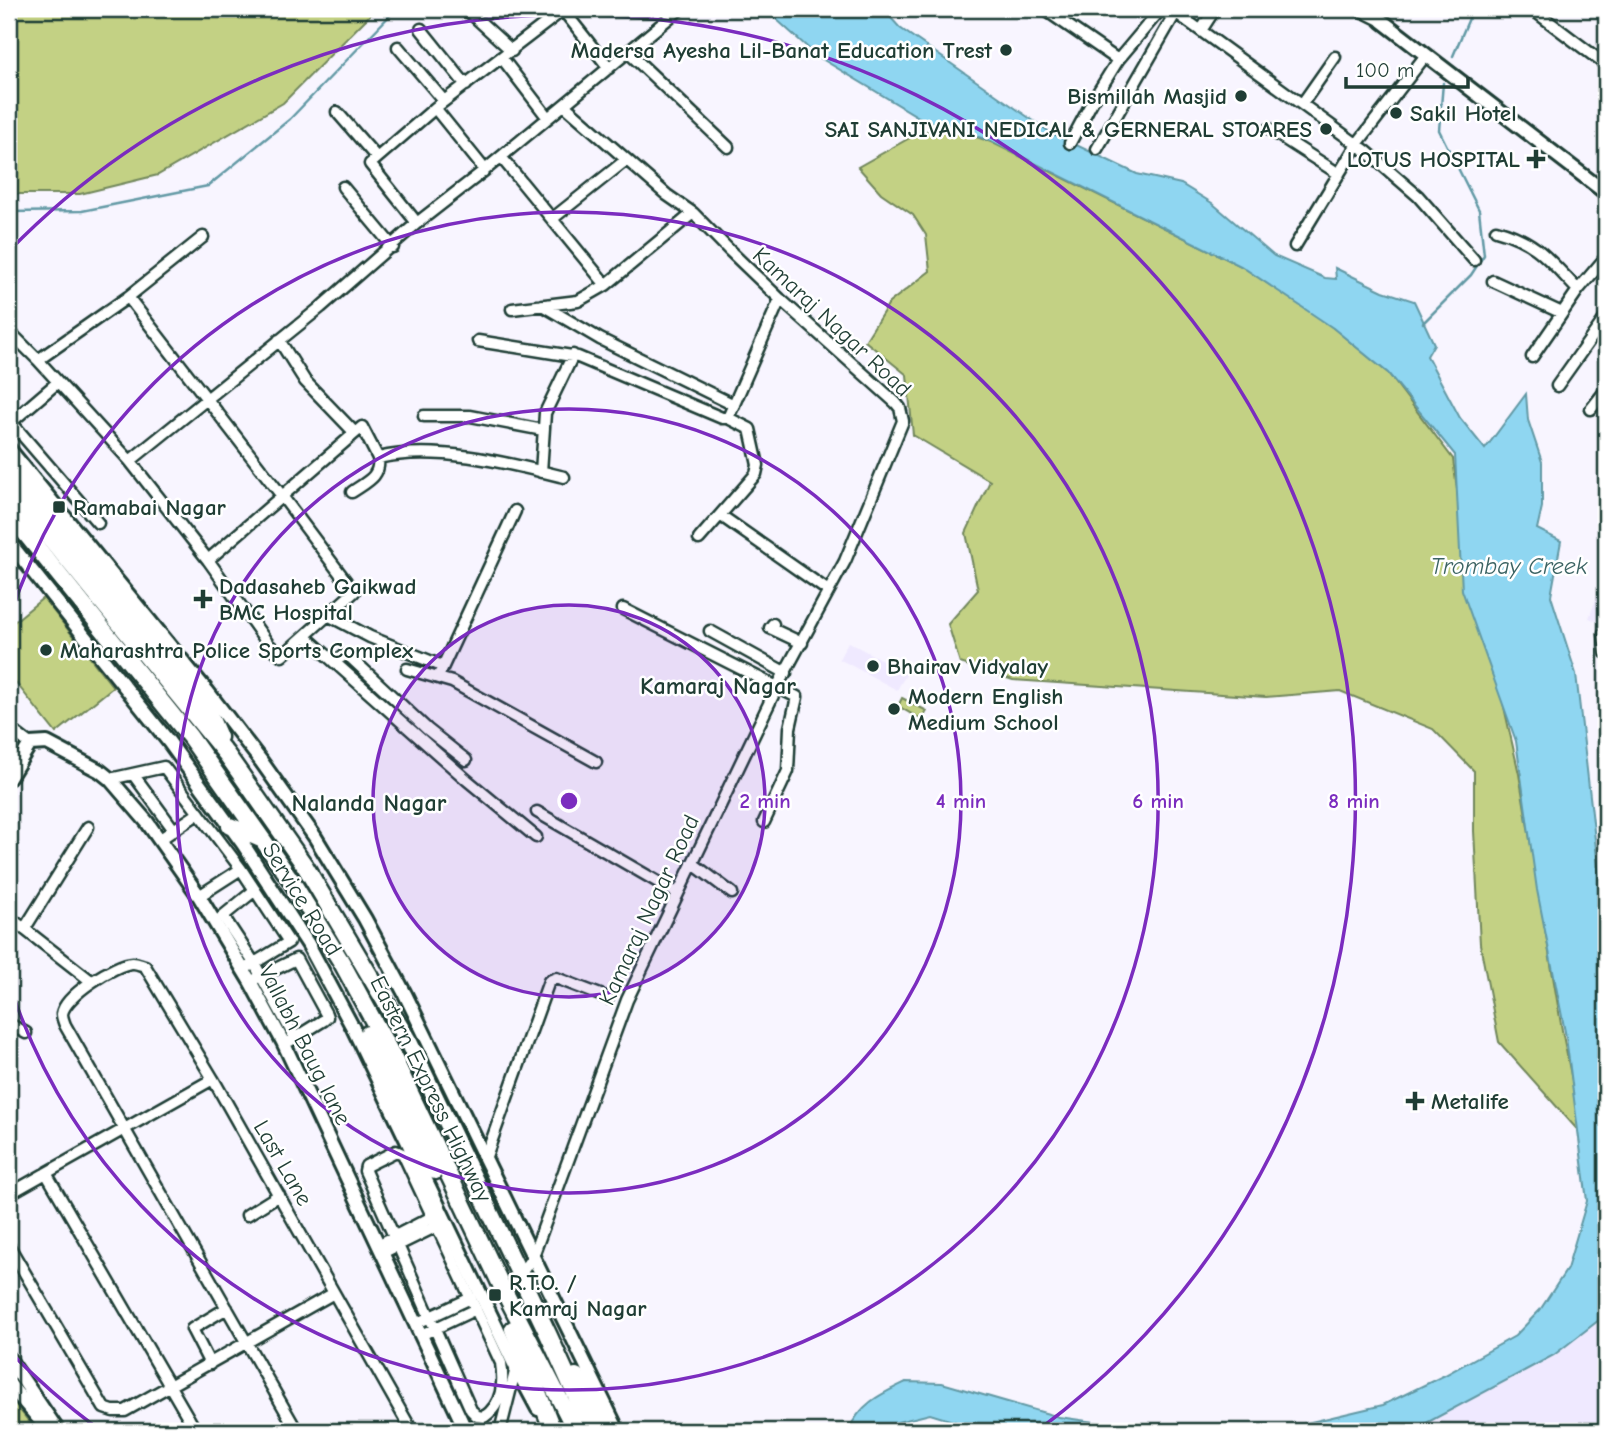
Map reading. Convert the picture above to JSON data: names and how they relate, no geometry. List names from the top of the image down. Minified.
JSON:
{"streets":{"highway":["Eastern Express Highway"],"street":["Kamaraj Nagar Road","Service Road","Vallabh Baug lane","Last Lane"]},"crossings":[["Kamaraj Nagar Road","Eastern Express Highway"]],"districts":["Kamaraj Nagar","Nalanda Nagar"],"water":["Trombay Creek"],"places":{"other":["Madersa Ayesha Lil-Banat Education Trest","Bismillah Masjid","Sakil Hotel","SAI SANJIVANI NEDICAL & GERNERAL STOARES","Maharashtra Police Sports Complex","Bhairav Vidyalay","Modern English Medium School"],"health":["LOTUS HOSPITAL","Dadasaheb Gaikwad BMC Hospital","Metalife"],"transit":["Ramabai Nagar","R.T.O. / Kamraj Nagar"]},"scale_bar":"100 m","rings":["2 min","4 min","6 min","8 min"]}
